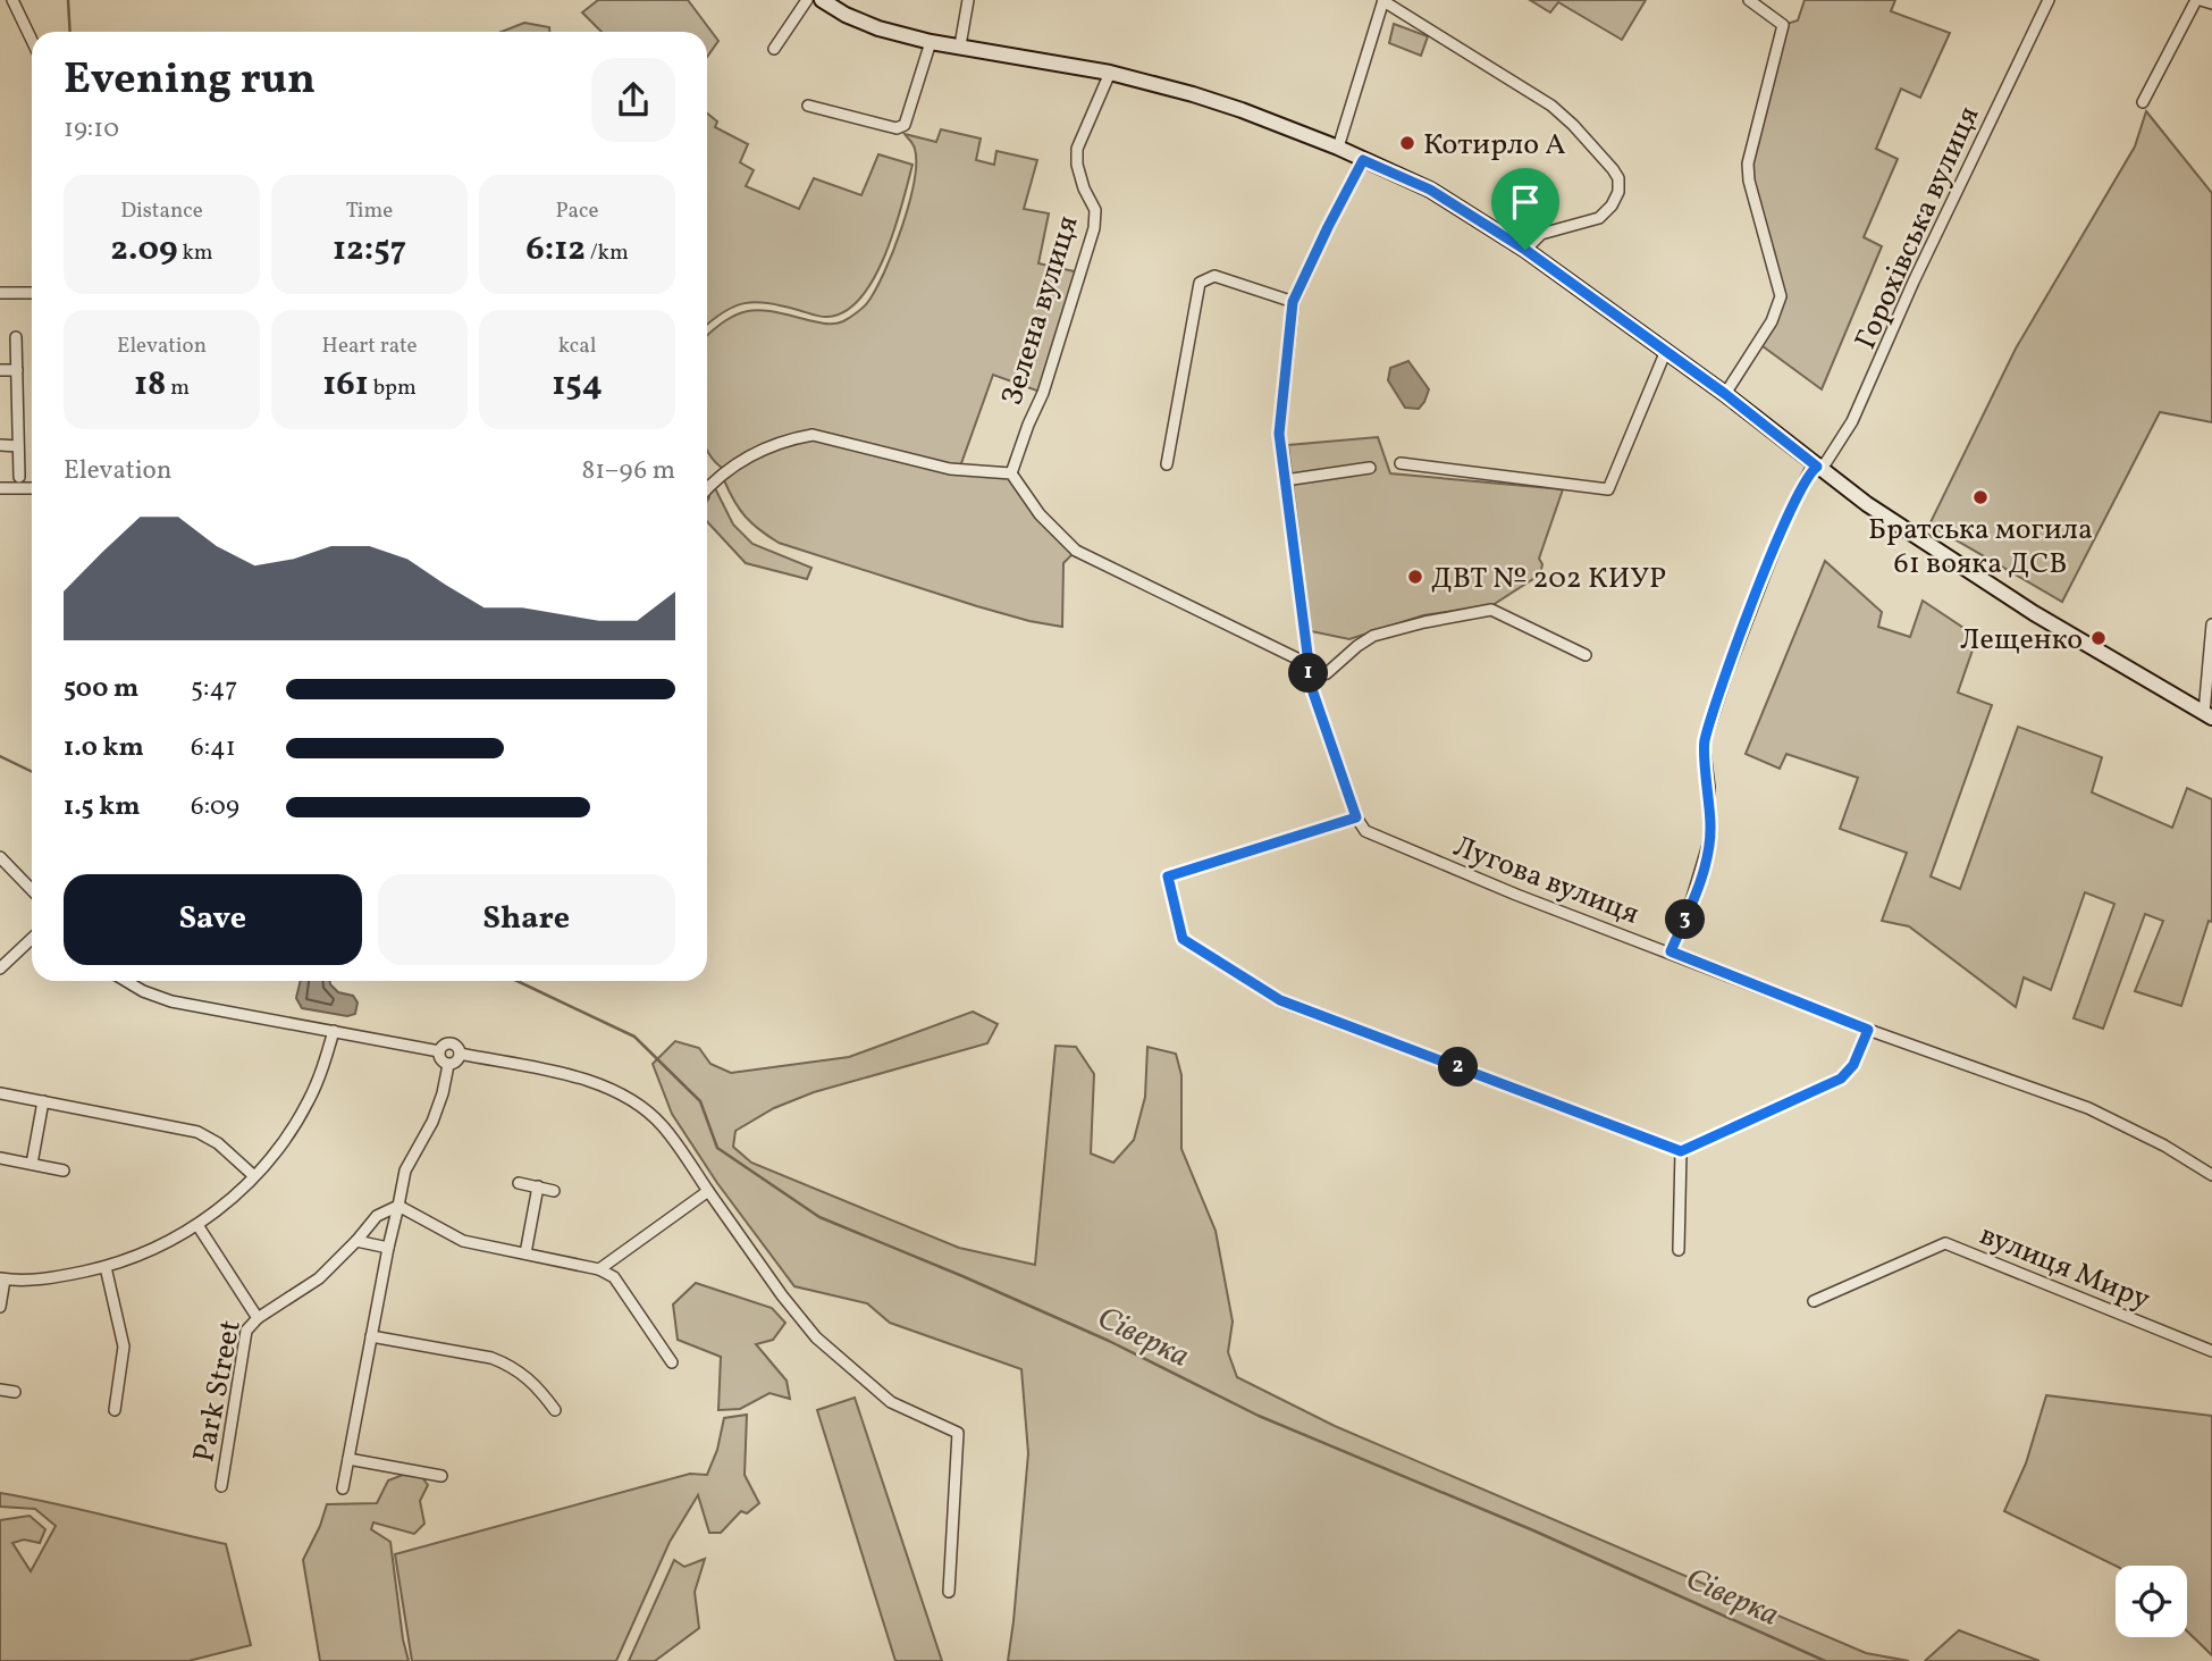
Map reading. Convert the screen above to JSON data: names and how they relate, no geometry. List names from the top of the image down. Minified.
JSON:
{"streets":{"street":["Горохівська вулиця","Зелена вулиця","Лугова вулиця","вулиця Миру","Park Street"]},"crossings":[["Горохівська вулиця","Лугова вулиця"]],"water":["Сіверка"],"places":["Котирло А","Братська могила 61 вояка ДСВ","ДВТ № 202 КИУР","Лещенко"],"page":{"heading":["Evening run","19:10"],"stats":[["Distance","2.09 km"],["Time","12:57"],["Pace","6:12 /km"],["Elevation","18 m"],["Heart rate","161 bpm"],["kcal","154"]],"chart":["Elevation","81–96 m"],"pins":["1","3","2"],"list":[{"name":"500 m","note":"5:47"},{"name":"1.0 km","note":"6:41"},{"name":"1.5 km","note":"6:09"}],"buttons":["Save","Share"]}}
